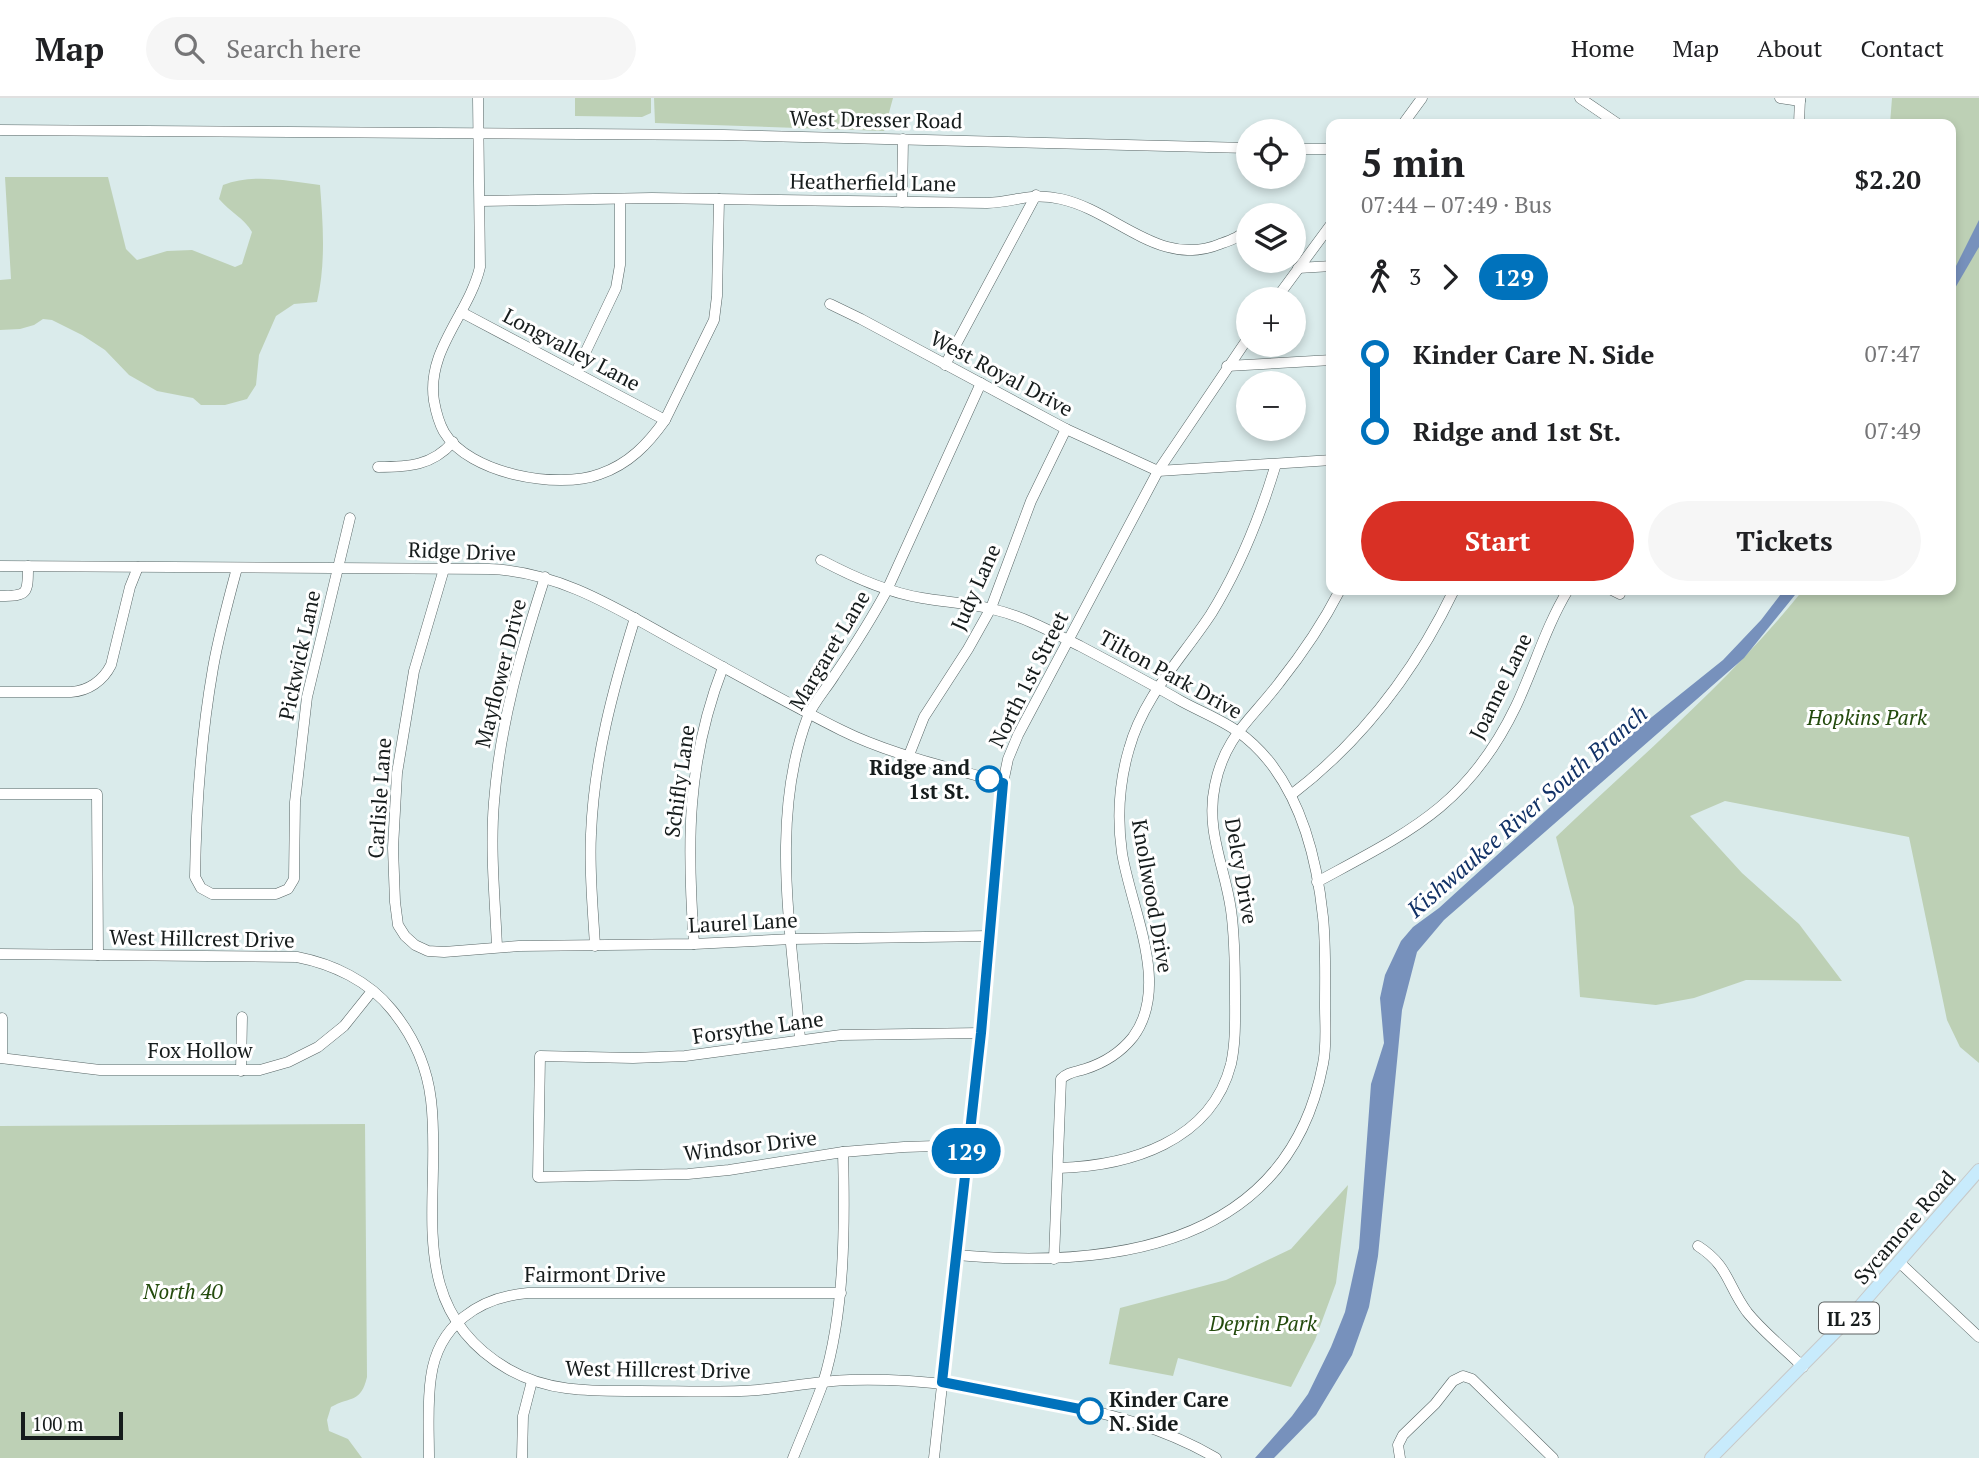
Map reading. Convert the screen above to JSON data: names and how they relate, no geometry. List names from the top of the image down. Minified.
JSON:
{"streets":{"main road":["Sycamore Road","IL 23"],"street":["West Dresser Road","Heatherfield Lane","Longvalley Lane","West Royal Drive","Ridge Drive","Judy Lane","Margaret Lane","Pickwick Lane","Mayflower Drive","Tilton Park Drive","North 1st Street","Joanne Lane","Schifly Lane","Carlisle Lane","Delcy Drive","Knollwood Drive","Laurel Lane","West Hillcrest Drive","Forsythe Lane","Fox Hollow","Windsor Drive","Fairmont Drive"]},"crossings":[["West Royal Drive","Judy Lane"],["West Royal Drive","Margaret Lane"],["West Royal Drive","North 1st Street"],["Ridge Drive","Judy Lane"],["Ridge Drive","Margaret Lane"],["Ridge Drive","Pickwick Lane"],["Ridge Drive","Mayflower Drive"],["Ridge Drive","North 1st Street"],["Ridge Drive","Schifly Lane"],["Ridge Drive","Carlisle Lane"],["Judy Lane","Tilton Park Drive"],["Margaret Lane","Tilton Park Drive"],["Margaret Lane","Laurel Lane"],["Margaret Lane","Forsythe Lane"],["Mayflower Drive","Carlisle Lane"],["Mayflower Drive","Laurel Lane"],["Tilton Park Drive","North 1st Street"],["Tilton Park Drive","Joanne Lane"],["Tilton Park Drive","Delcy Drive"],["Tilton Park Drive","Knollwood Drive"],["North 1st Street","Laurel Lane"],["North 1st Street","West Hillcrest Drive"],["North 1st Street","Forsythe Lane"],["North 1st Street","Windsor Drive"],["Schifly Lane","Laurel Lane"],["Carlisle Lane","Laurel Lane"],["Delcy Drive","Knollwood Drive"],["West Hillcrest Drive","Fox Hollow"],["West Hillcrest Drive","Fairmont Drive"],["Forsythe Lane","Windsor Drive"]],"water":["Kishwaukee River South Branch"],"parks":["Hopkins Park","North 40","Deprin Park"],"places":["Ridge and 1st St.","Kinder Care N. Side"],"lines":["bus line 129"],"scale_bar":"100 m","page":{"header":"Map","search":"Search here","nav":["Home","Map","About","Contact"],"on_map":"129","map_buttons":["+","−"],"heading":["5 min","07:44 – 07:49 · Bus","$2.20"],"legs":["3","129"],"list":[{"name":"Kinder Care N. Side","value":"07:47"},{"name":"Ridge and 1st St.","value":"07:49"}],"buttons":["Start","Tickets"],"scale":"100 m"}}
